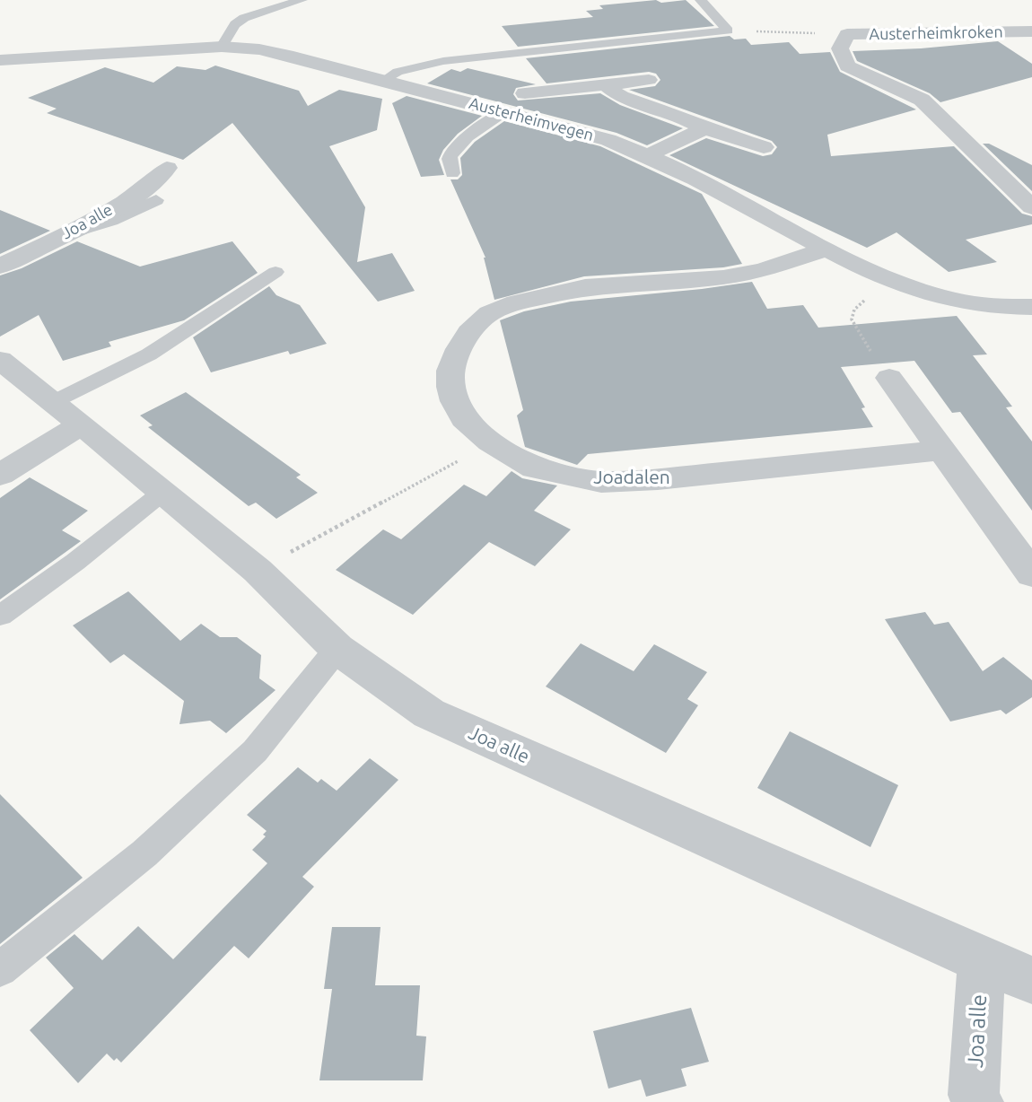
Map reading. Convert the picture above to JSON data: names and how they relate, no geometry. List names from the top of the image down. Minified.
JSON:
{"streets":{"street":["Austerheimkroken","Austerheimvegen","Joa alle","Joadalen"]},"crossings":[["Austerheimvegen","Joadalen"]]}
